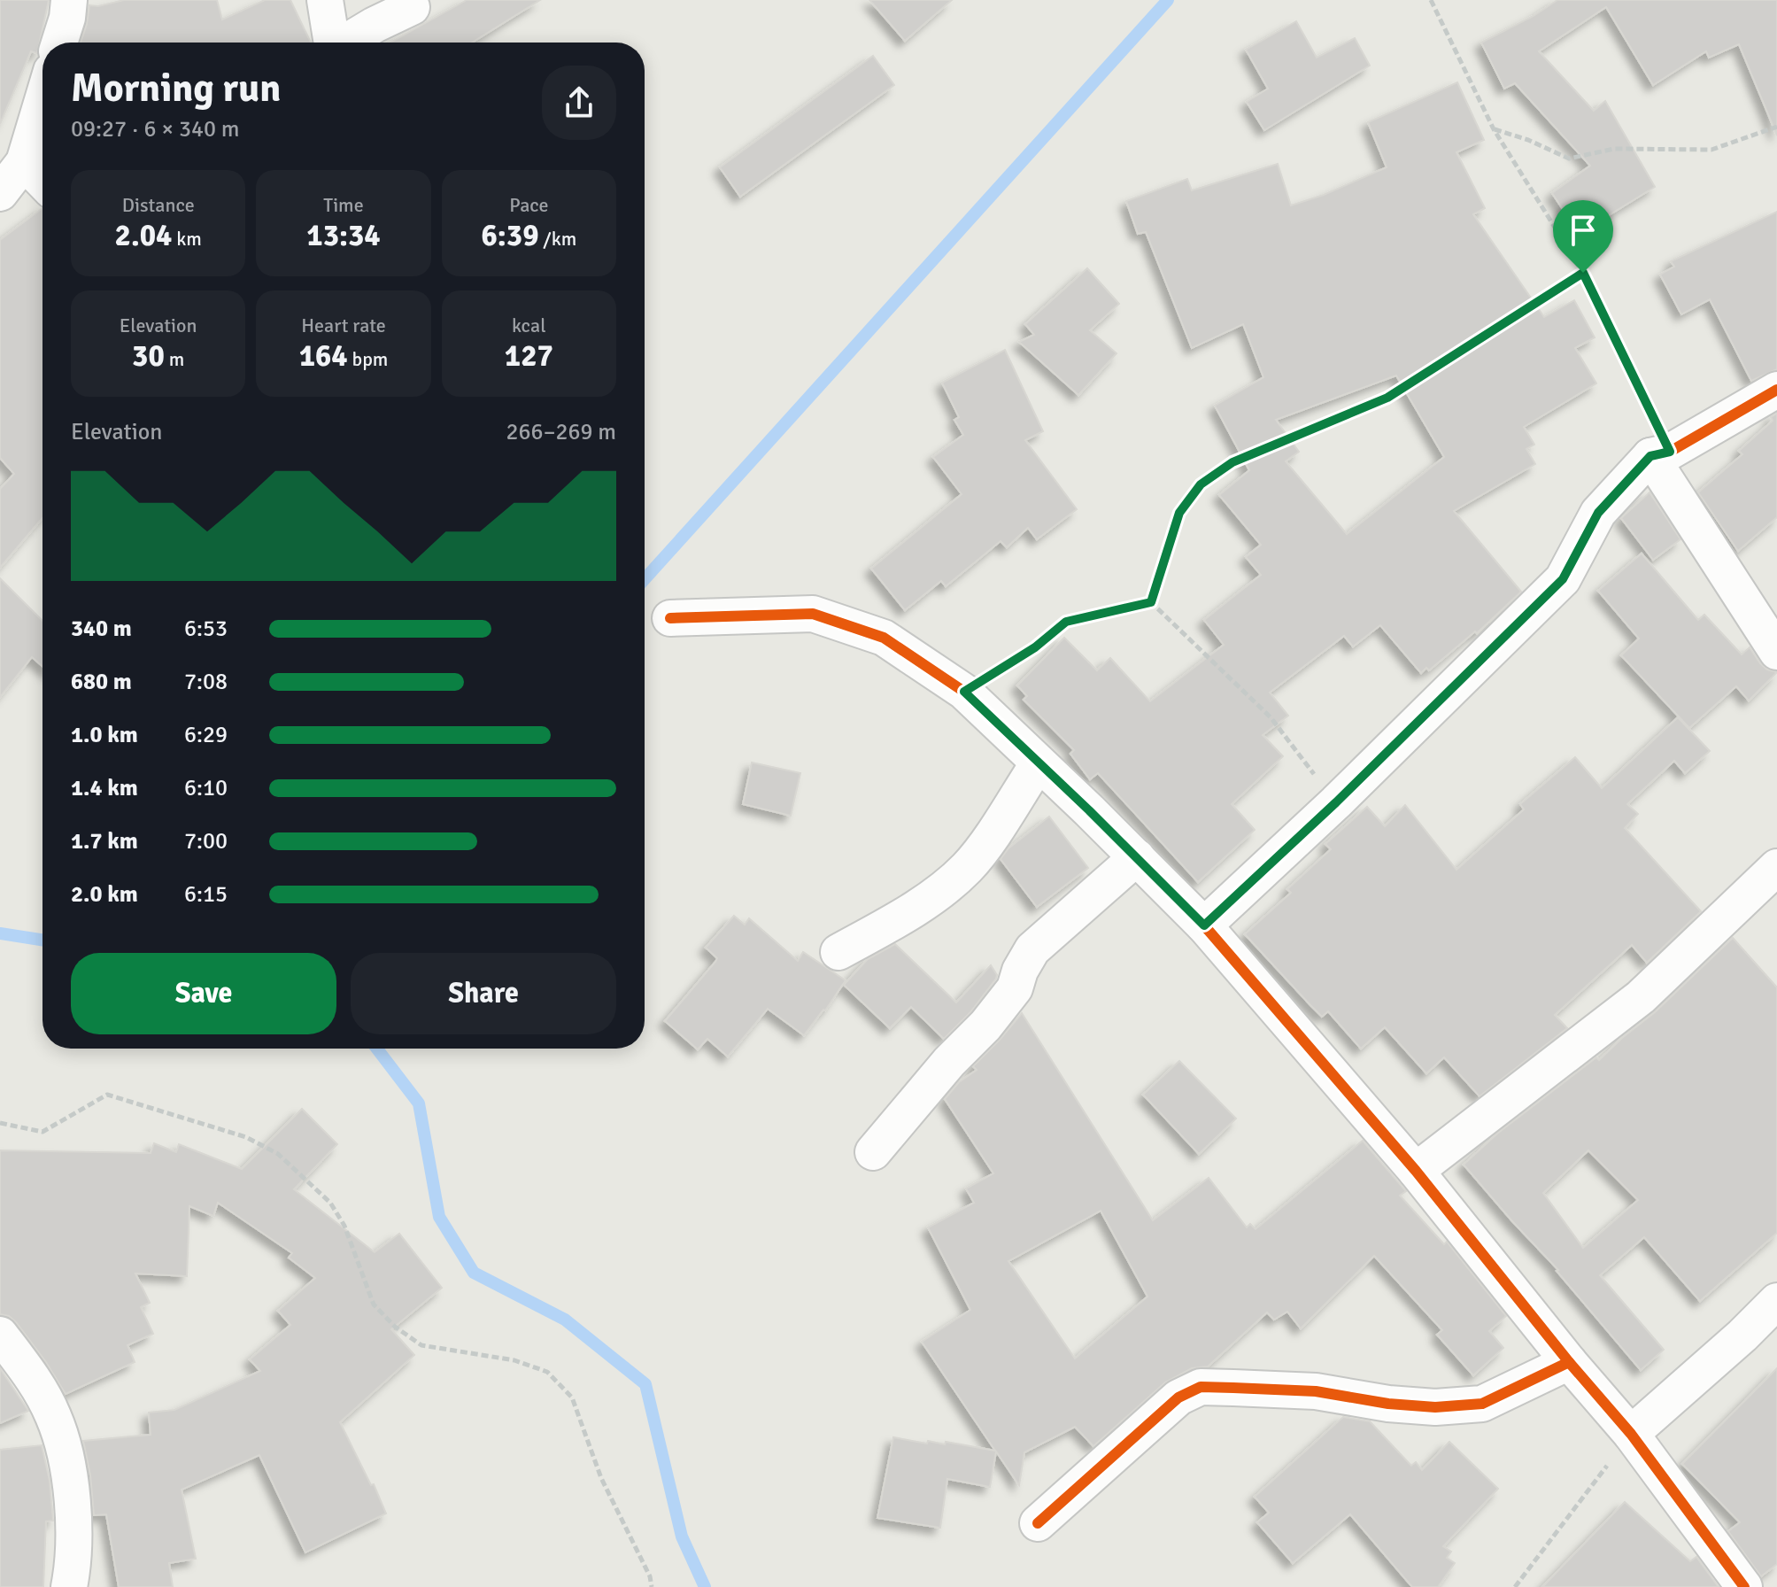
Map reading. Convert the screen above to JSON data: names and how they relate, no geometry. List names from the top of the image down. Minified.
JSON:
{"page":{"heading":["Morning run","09:27 · 6 × 340 m"],"stats":[["Distance","2.04 km"],["Time","13:34"],["Pace","6:39 /km"],["Elevation","30 m"],["Heart rate","164 bpm"],["kcal","127"]],"chart":["Elevation","266–269 m"],"list":[{"name":"340 m","note":"6:53"},{"name":"680 m","note":"7:08"},{"name":"1.0 km","note":"6:29"},{"name":"1.4 km","note":"6:10"},{"name":"1.7 km","note":"7:00"},{"name":"2.0 km","note":"6:15"}],"buttons":["Save","Share"]}}
